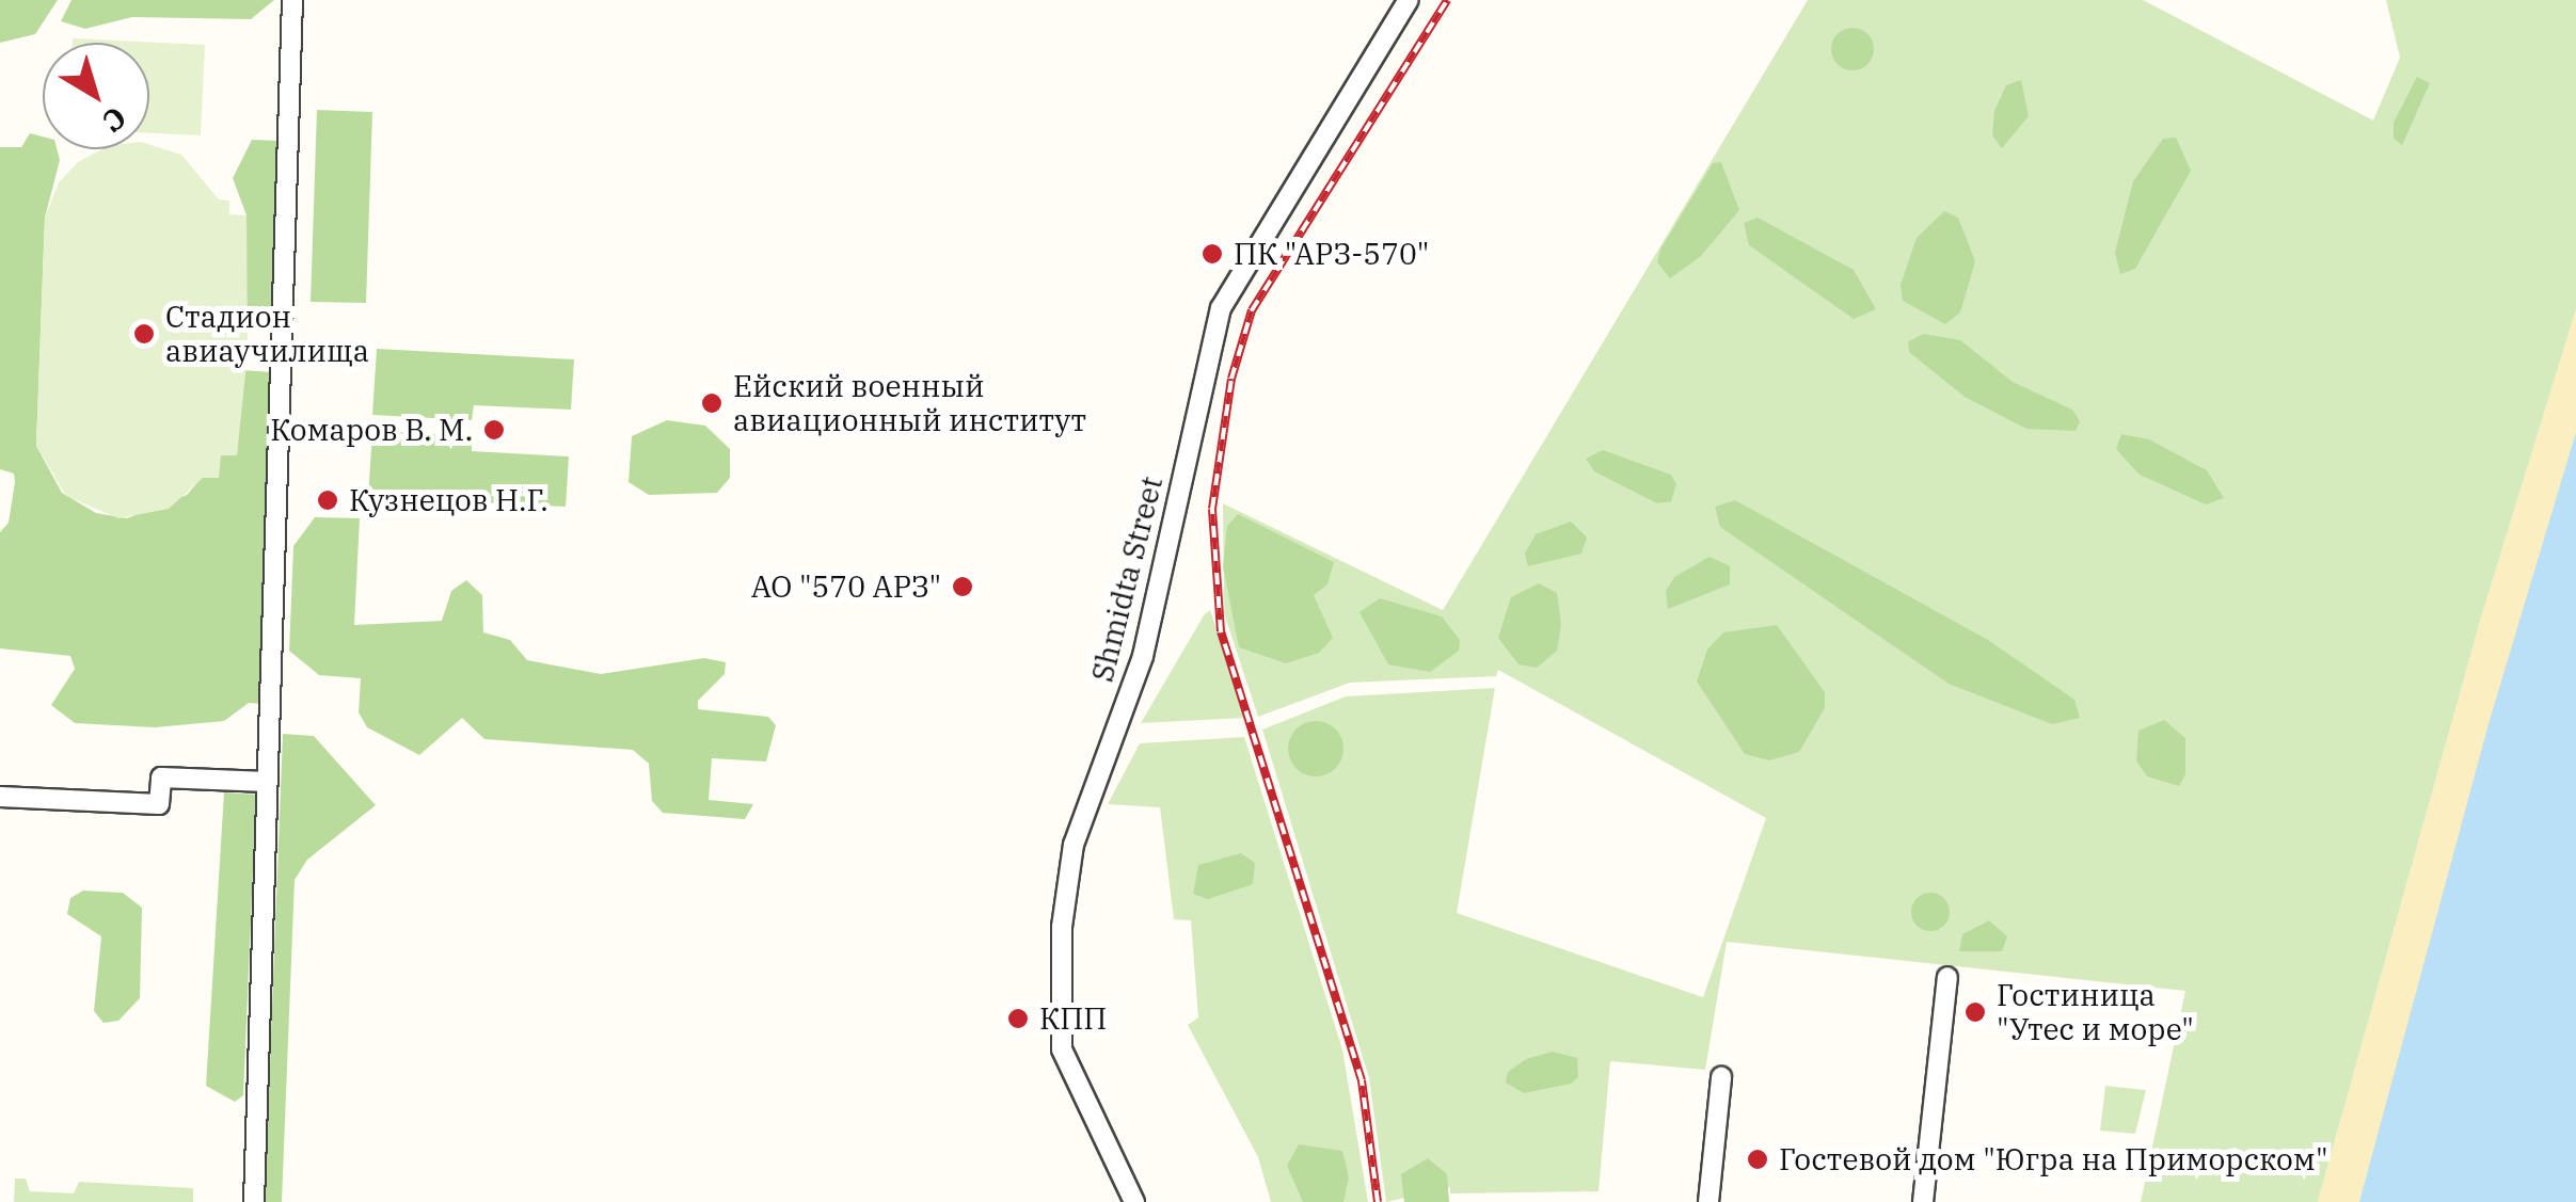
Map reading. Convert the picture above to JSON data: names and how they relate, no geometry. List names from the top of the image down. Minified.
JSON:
{"streets":{"street":["Shmidta Street"]},"places":["ПК \"АРЗ-570\"","Стадион авиаучилища","Ейский военный авиационный институт","Комаров В. М.","Кузнецов Н.Г.","АО \"570 АРЗ\"","Гостиница \"Утес и море\"","КПП","Гостевой дом \"Югра на Приморском\""],"north":"bottom right"}
